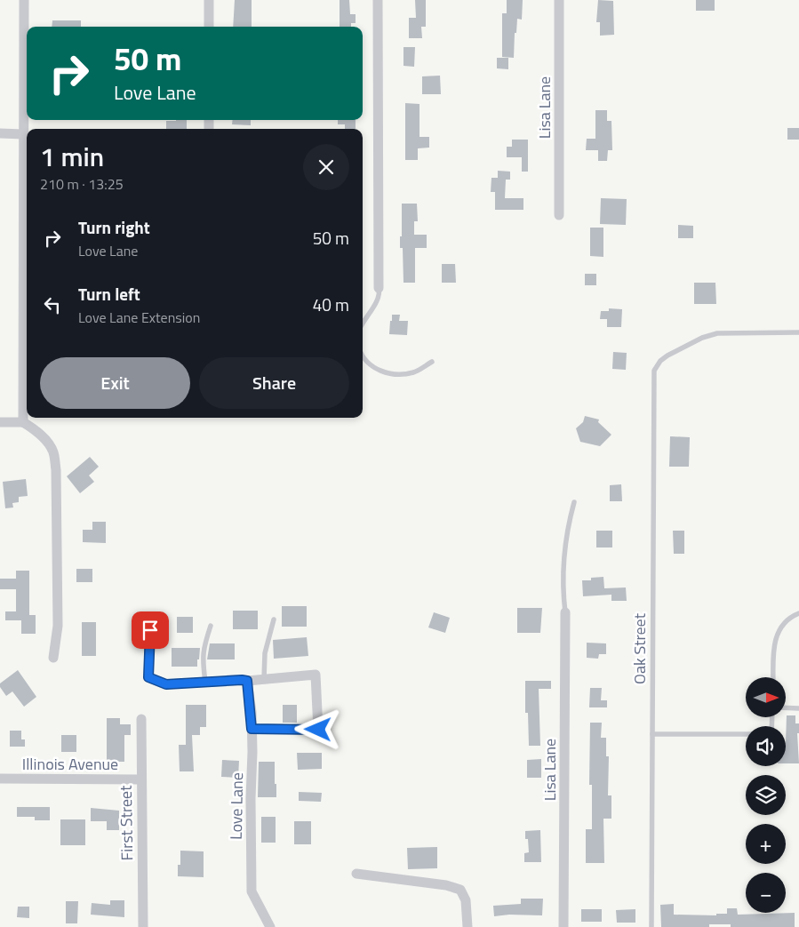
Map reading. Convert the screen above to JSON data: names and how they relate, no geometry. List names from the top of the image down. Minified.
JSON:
{"streets":{"street":["Lisa Lane","Illinois Avenue","Love Lane","First Street"],"lane":["Oak Street"]},"crossings":[["Illinois Avenue","First Street"]],"north":"right","page":{"turn":["50 m","Love Lane"],"heading":["1 min","210 m · 13:25"],"list":[{"name":"Turn right","note":"Love Lane","value":"50 m"},{"name":"Turn left","note":"Love Lane Extension","value":"40 m"}],"buttons":["Exit","Share"],"map_buttons":["+","−"]}}
